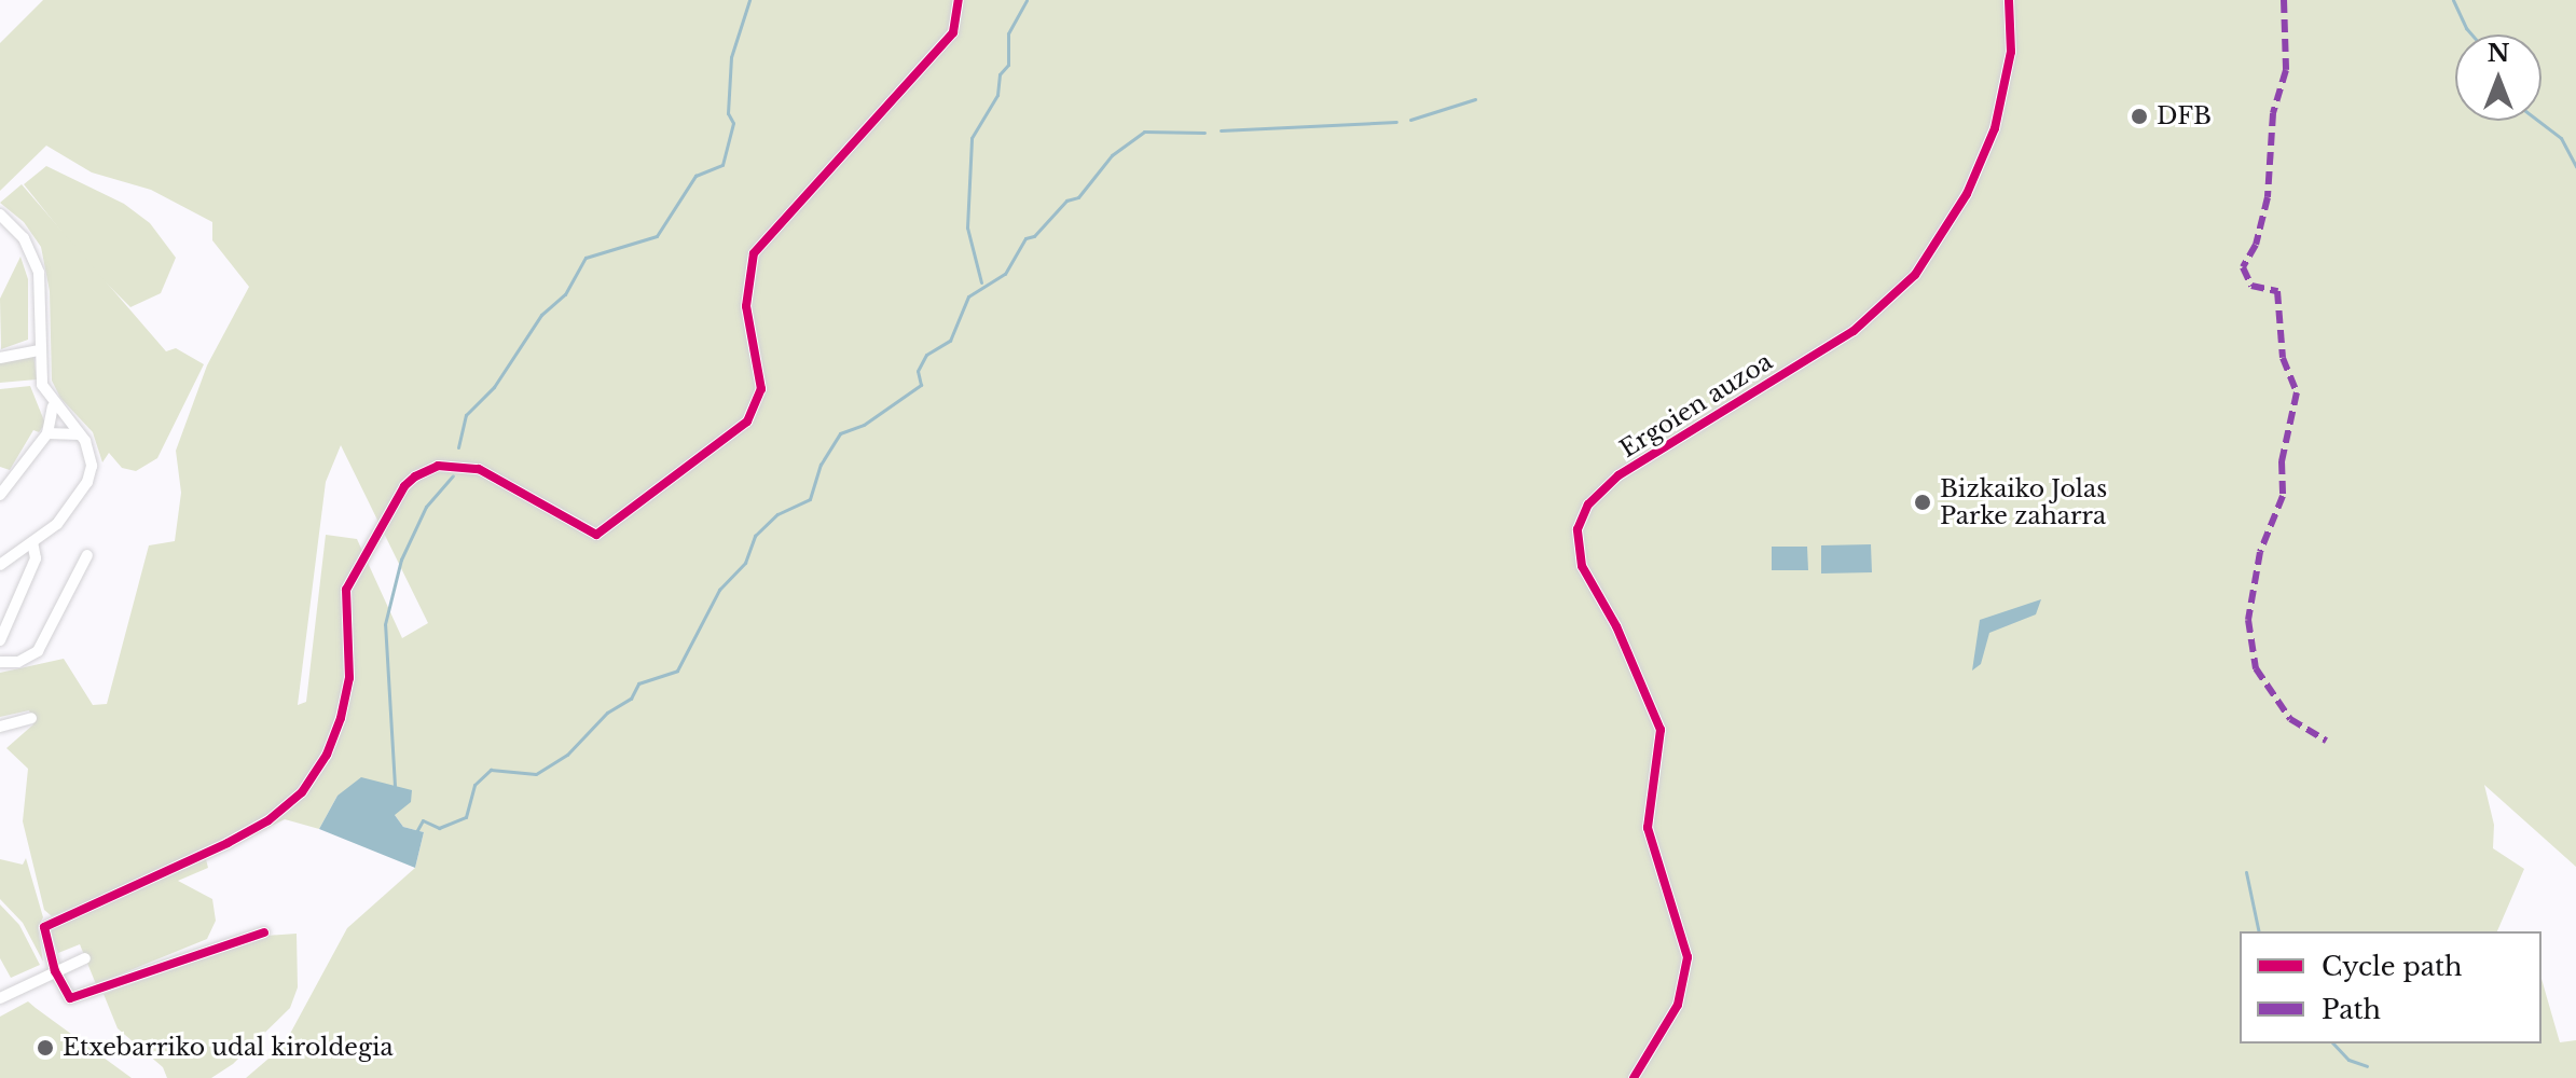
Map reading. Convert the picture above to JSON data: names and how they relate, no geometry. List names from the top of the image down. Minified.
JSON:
{"streets":{"street":["Ergoien auzoa"]},"places":["DFB","Bizkaiko Jolas Parke zaharra","Etxebarriko udal kiroldegia"],"legend":["Cycle path","Path"],"north":"top"}
